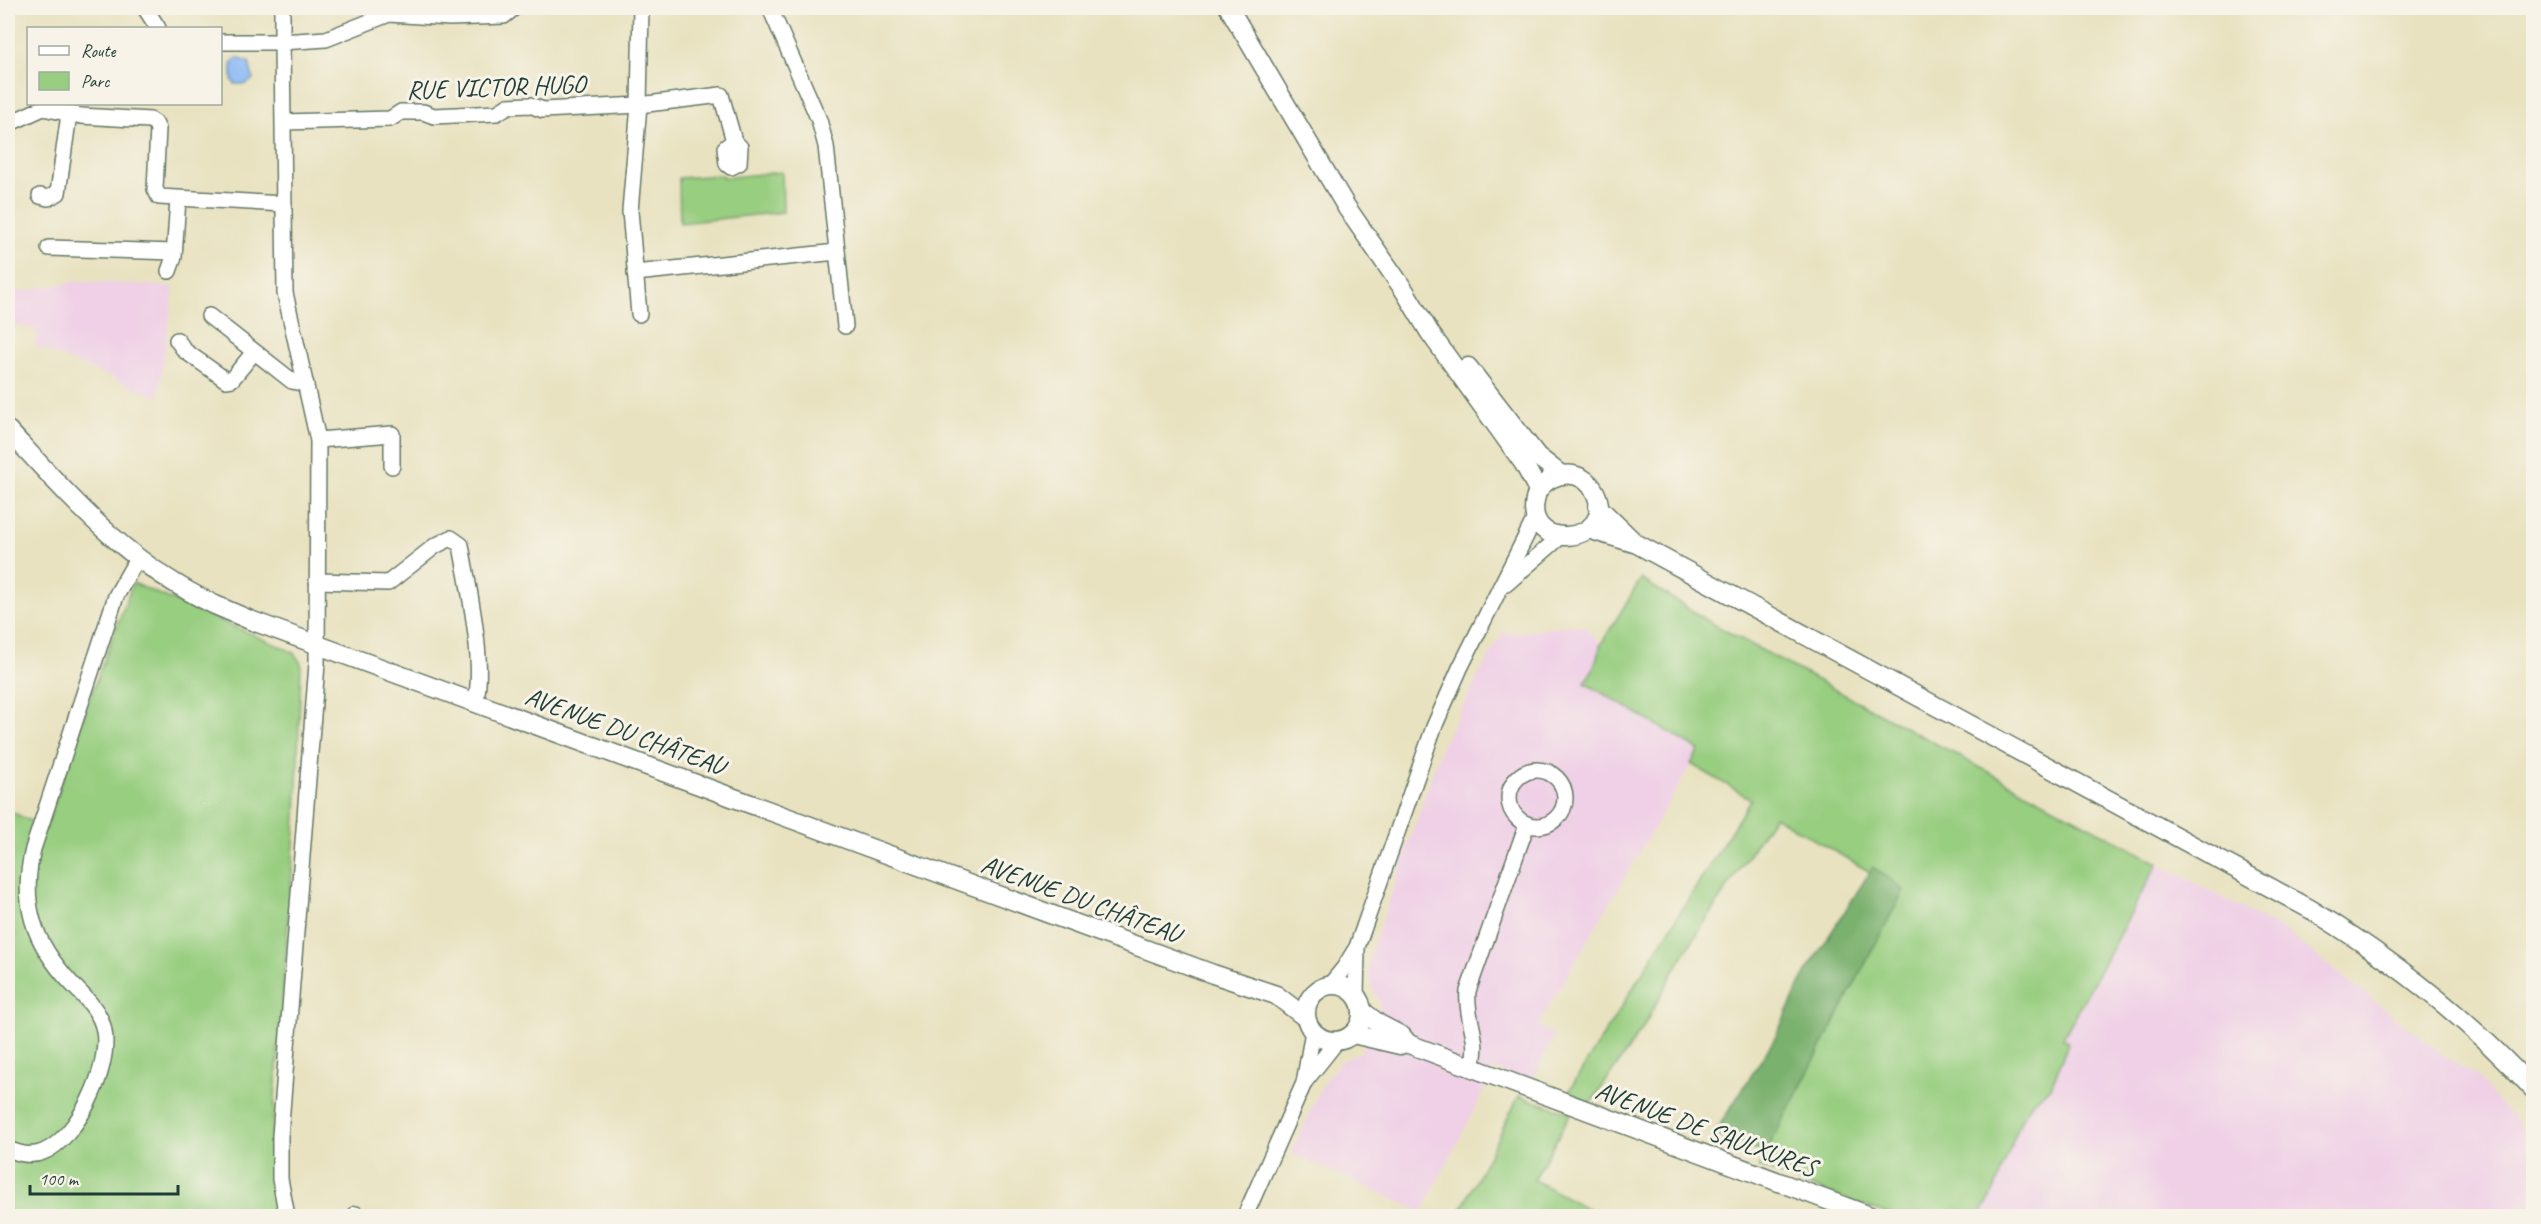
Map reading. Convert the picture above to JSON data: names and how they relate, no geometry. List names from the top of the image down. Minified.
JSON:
{"streets":{"main road":["AVENUE DU CHÂTEAU","AVENUE DE SAULXURES"],"street":["RUE VICTOR HUGO"]},"legend":["Route","Parc"],"scale_bar":"100 m"}
